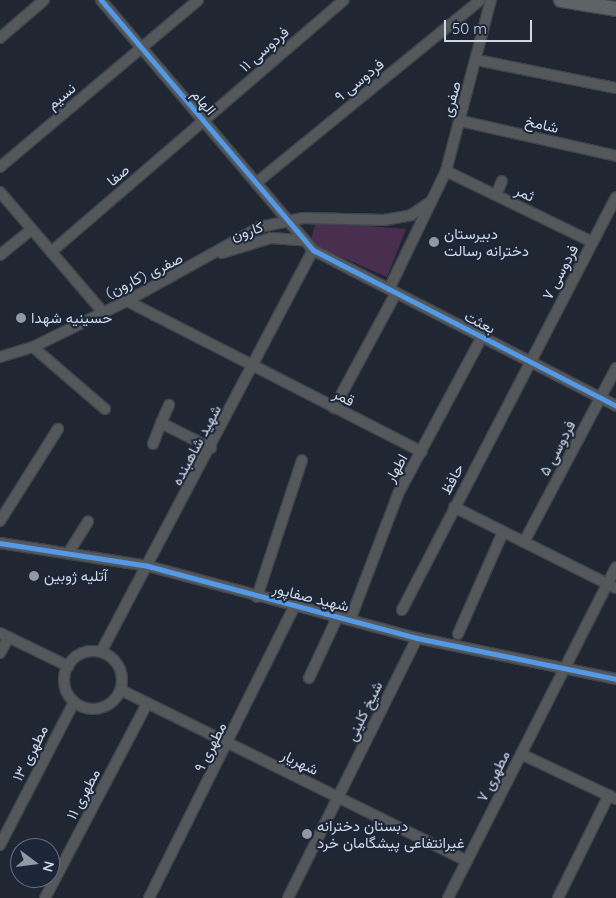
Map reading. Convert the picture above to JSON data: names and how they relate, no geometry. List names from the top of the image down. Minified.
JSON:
{"streets":{"street":["فردوسی ۱۱","فردوسی ۹","نسیم","صفری","الهام","شامخ","صفا","ثمر","کارون","فردوسی ۷","صفری (کارون)","بعثت","قمر","شهید شاهبنده","فردوسی ۵","اطهار","حافظ","شهید صفاپور","شیخ کلینی","مطهری ۹","مطهری ۱۳","شهریار","مطهری ۷","مطهری ۱۱"]},"crossings":[["فردوسی ۱۱","الهام"],["فردوسی ۱۱","صفا"],["فردوسی ۹","الهام"],["نسیم","الهام"],["صفری","شامخ"],["صفری","ثمر"],["صفری","بعثت"],["صفری","قمر"],["الهام","صفا"],["الهام","کارون"],["الهام","بعثت"],["ثمر","فردوسی ۷"],["کارون","صفری (کارون)"],["کارون","بعثت"],["فردوسی ۷","بعثت"],["فردوسی ۷","حافظ"],["صفری (کارون)","قمر"],["بعثت","شهید شاهبنده"],["بعثت","فردوسی ۵"],["بعثت","اطهار"],["بعثت","حافظ"],["قمر","شهید شاهبنده"],["قمر","اطهار"],["شهید شاهبنده","شهید صفاپور"],["شهید شاهبنده","مطهری ۱۳"],["شهید شاهبنده","شهریار"],["اطهار","شهید صفاپور"],["شهید صفاپور","شیخ کلینی"],["شهید صفاپور","مطهری ۹"],["شهید صفاپور","مطهری ۷"],["شیخ کلینی","شهریار"],["مطهری ۹","شهریار"],["مطهری ۱۳","شهریار"],["شهریار","مطهری ۷"],["شهریار","مطهری ۱۱"]],"places":["دبیرستان دخترانه رسالت","حسینیه شهدا","آتلیه ژوبین","دبستان دخترانه غیرانتفاعی پیشگامان خرد"],"scale_bar":"50 m","north":"right"}
